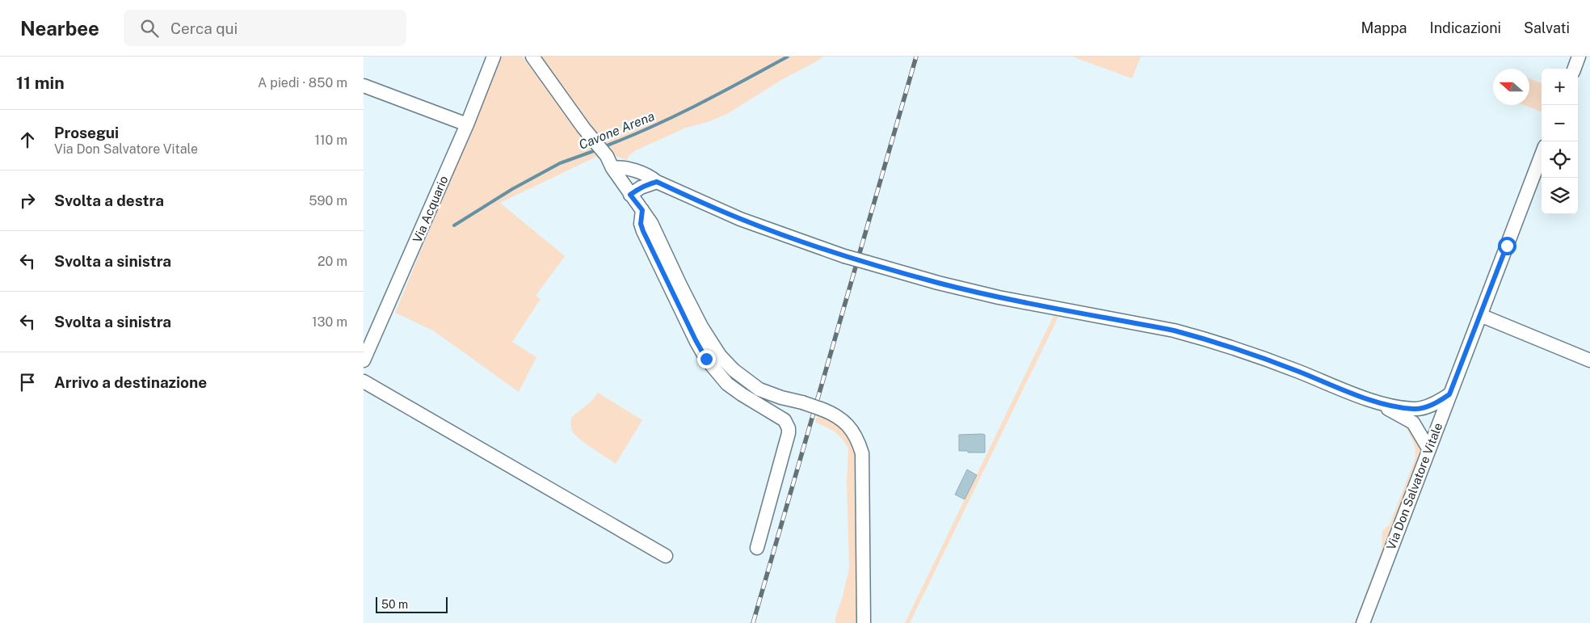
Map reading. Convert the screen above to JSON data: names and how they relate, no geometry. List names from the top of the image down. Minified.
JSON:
{"streets":{"street":["Via Acquario","Via Don Salvatore Vitale"]},"water":["Cavone Arena"],"scale_bar":"50 m","north":"left","page":{"header":"Nearbee","search":"Cerca qui","nav":["Mappa","Indicazioni","Salvati"],"heading":["11 min","A piedi · 850 m"],"map_buttons":["+","−"],"list":[["Prosegui","Via Don Salvatore Vitale","110 m"],["Svolta a destra","590 m"],["Svolta a sinistra","20 m"],["Svolta a sinistra","130 m"],"Arrivo a destinazione"],"scale":"50 m"}}
